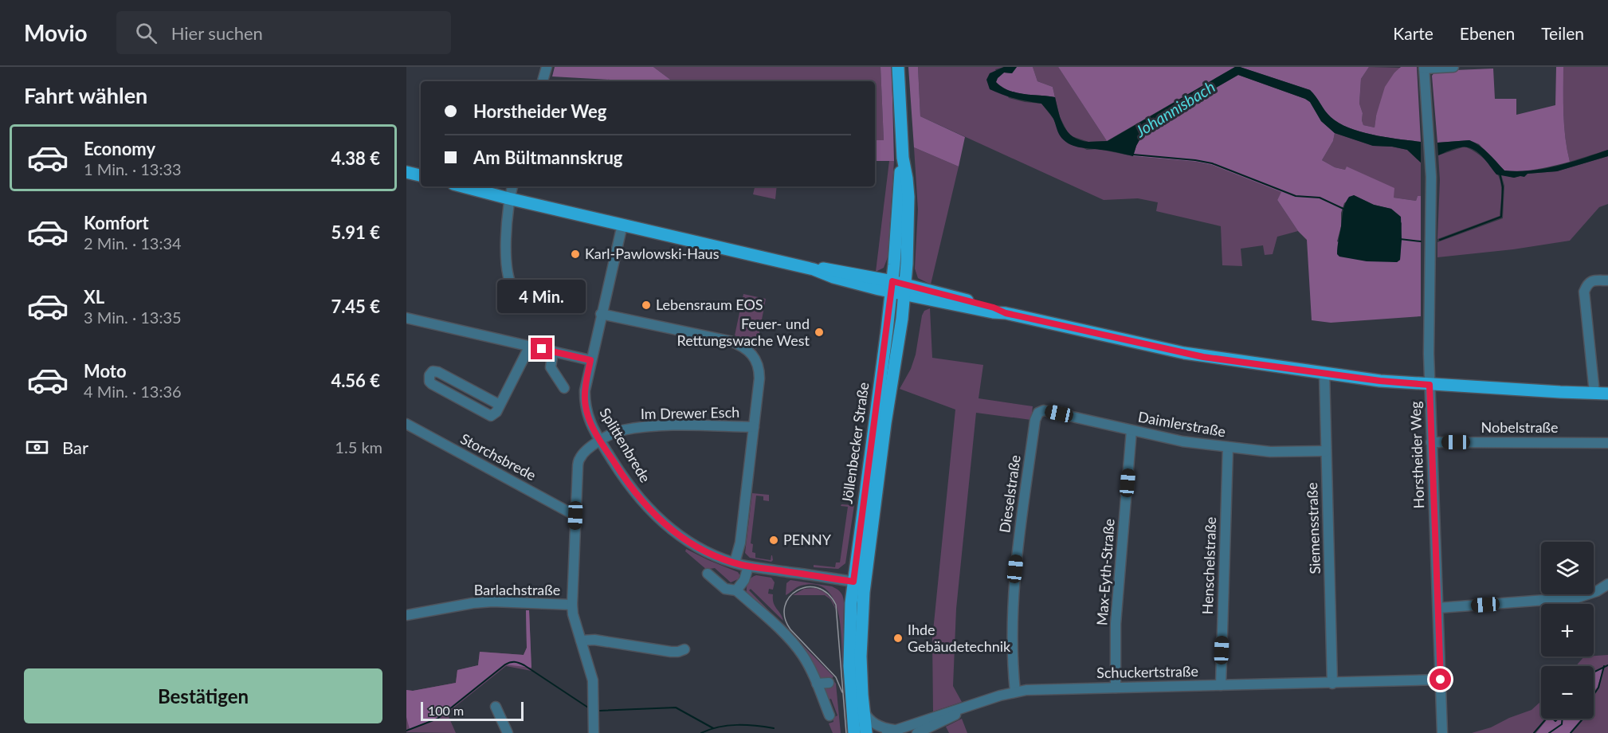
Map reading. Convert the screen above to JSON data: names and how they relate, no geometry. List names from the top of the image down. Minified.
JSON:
{"streets":{"main road":["Jöllenbecker Straße"],"street":["Im Drewer Esch","Daimlerstraße","Nobelstraße","Splittenbrede","Horstheider Weg","Storchsbrede","Dieselstraße","Siemensstraße","Henschelstraße","Max-Eyth-Straße","Barlachstraße","Schuckertstraße"]},"crossings":[["Im Drewer Esch","Splittenbrede"],["Im Drewer Esch","Storchsbrede"],["Im Drewer Esch","Barlachstraße"],["Daimlerstraße","Dieselstraße"],["Daimlerstraße","Siemensstraße"],["Daimlerstraße","Henschelstraße"],["Daimlerstraße","Max-Eyth-Straße"],["Nobelstraße","Horstheider Weg"],["Jöllenbecker Straße","Splittenbrede"],["Jöllenbecker Straße","Schuckertstraße"],["Horstheider Weg","Schuckertstraße"],["Dieselstraße","Schuckertstraße"],["Siemensstraße","Schuckertstraße"],["Henschelstraße","Schuckertstraße"],["Max-Eyth-Straße","Schuckertstraße"]],"water":["Johannisbach"],"places":["Karl-Pawlowski-Haus","Lebensraum EOS","Feuer- und Rettungswache West","PENNY","Ihde Gebäudetechnik"],"scale_bar":"100 m","page":{"header":"Movio","search":"Hier suchen","nav":["Karte","Ebenen","Teilen"],"heading":"Fahrt wählen","banner":["Horstheider Weg","Am Bültmannskrug"],"list":[{"name":"Economy","note":"1 Min. · 13:33","value":"4.38 €"},{"name":"Komfort","note":"2 Min. · 13:34","value":"5.91 €"},{"name":"XL","note":"3 Min. · 13:35","value":"7.45 €"},{"name":"Moto","note":"4 Min. · 13:36","value":"4.56 €"}],"bubble":"4 Min.","pay":["Bar","1.5 km"],"map_buttons":["+","−"],"buttons":"Bestätigen","scale":"100 m"}}
